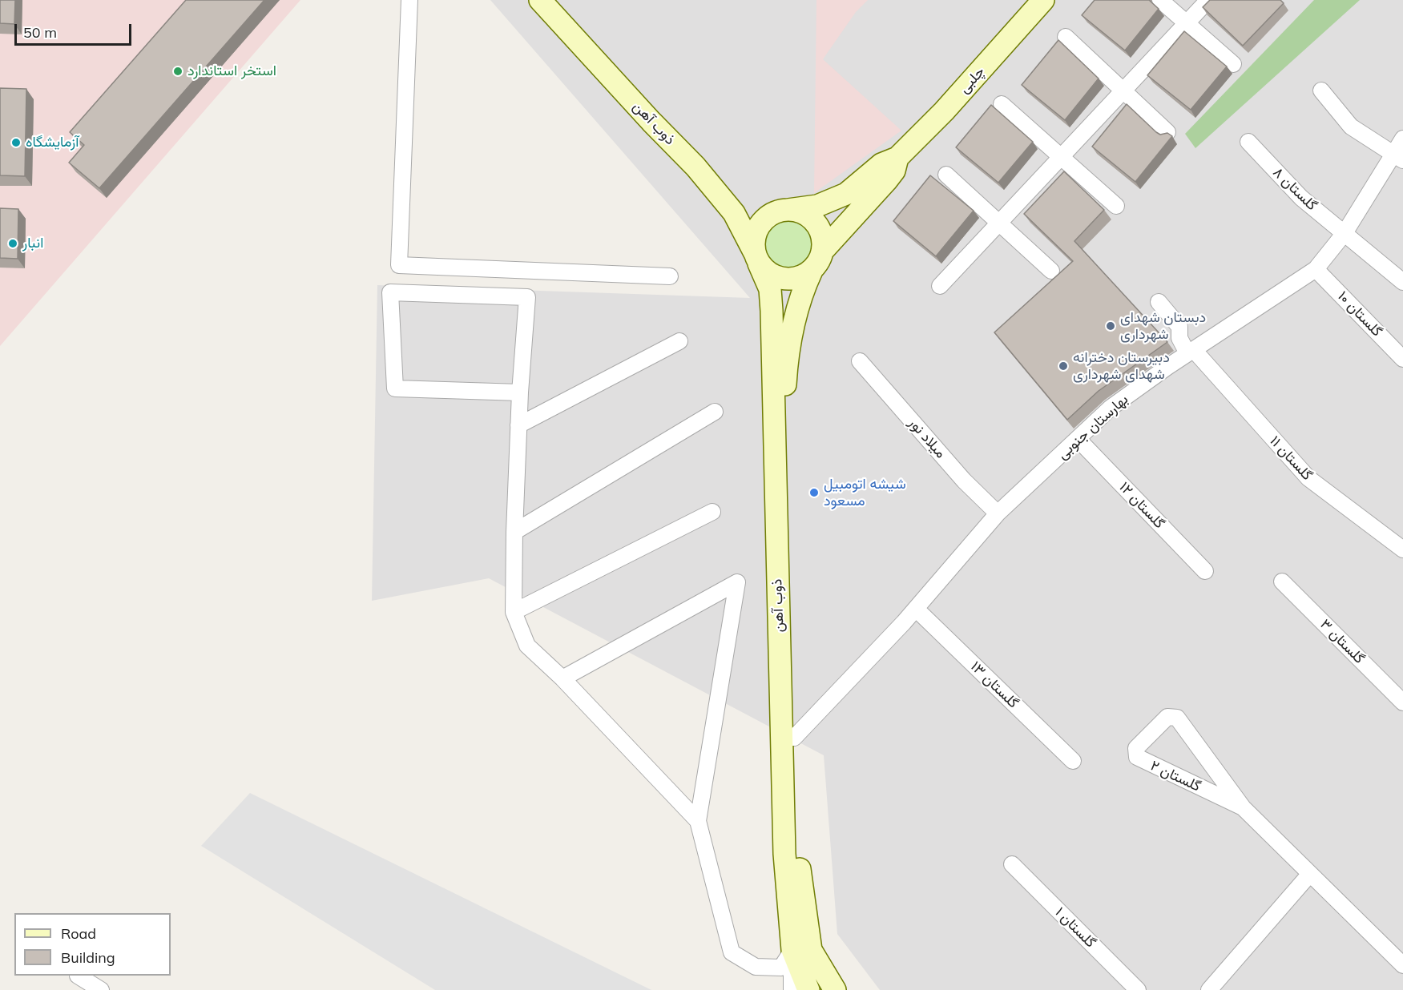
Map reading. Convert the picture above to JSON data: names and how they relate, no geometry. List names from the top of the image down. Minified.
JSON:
{"streets":{"main road":["چلبی","ذوب آهن"],"street":["گلستان ۸","گلستان ۱۰","بهارستان جنوبی","میلاد نور","گلستان ۱۱","گلستان ۱۲","گلستان ۳","گلستان ۱۳","گلستان ۲","گلستان ۱"]},"crossings":[["ذوب آهن","بهارستان جنوبی"],["گلستان ۸","بهارستان جنوبی"],["گلستان ۱۰","بهارستان جنوبی"],["بهارستان جنوبی","میلاد نور"],["بهارستان جنوبی","گلستان ۱۱"],["بهارستان جنوبی","گلستان ۱۲"],["بهارستان جنوبی","گلستان ۱۳"]],"places":["استخر استاندارد","آزمایشگاه","انبار","دبستان شهدای شهرداری","دبیرستان دخترانه شهدای شهرداری","شیشه اتومبیل مسعود"],"legend":["Road","Building"],"scale_bar":"50 m"}
